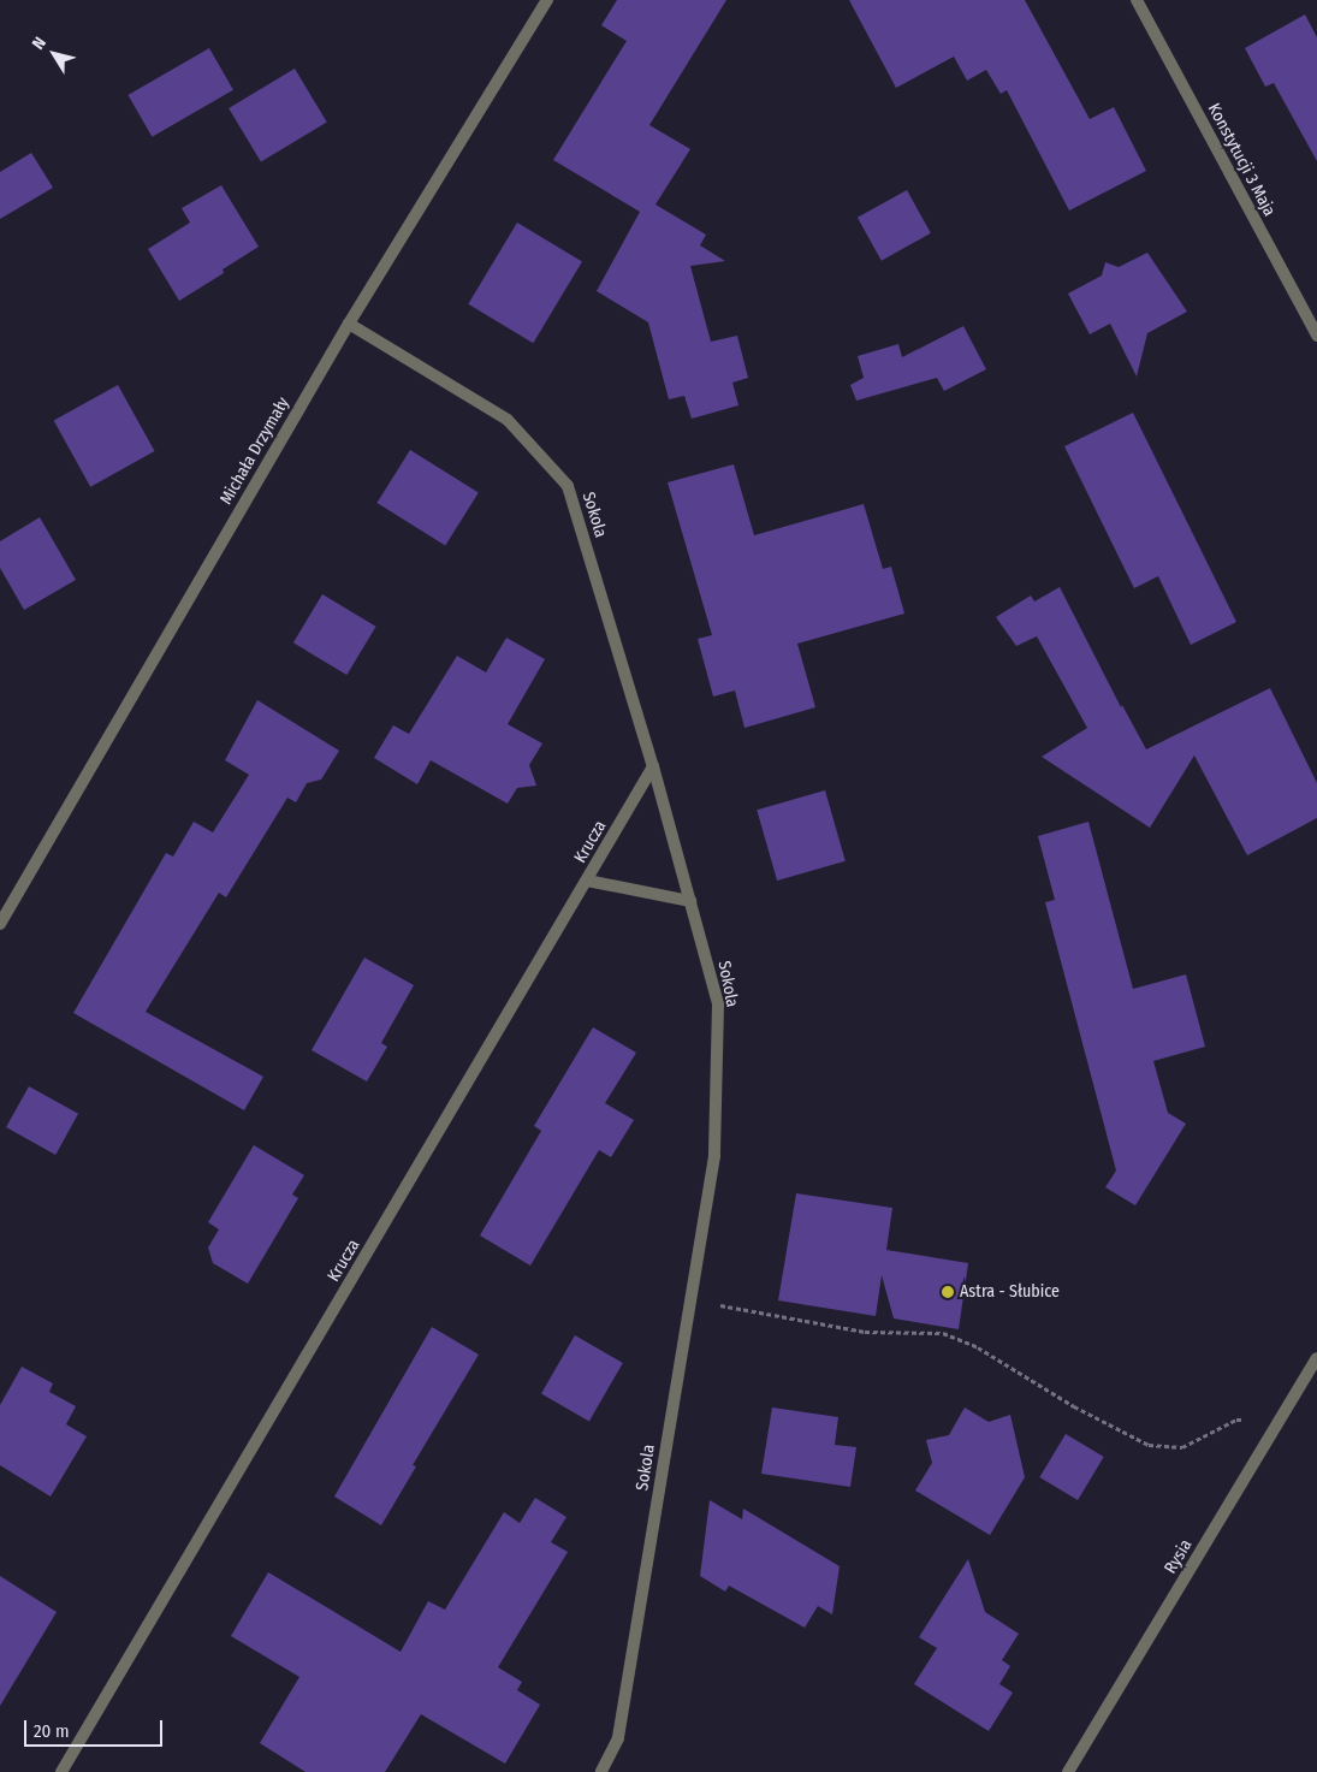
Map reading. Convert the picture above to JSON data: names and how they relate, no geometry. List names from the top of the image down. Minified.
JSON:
{"streets":{"street":["Konstytucji 3 Maja","Michała Drzymały","Sokola","Krucza","Rysia"]},"crossings":[["Michała Drzymały","Sokola"],["Sokola","Krucza"]],"places":["Astra - Słubice"],"scale_bar":"20 m","north":"top left"}
